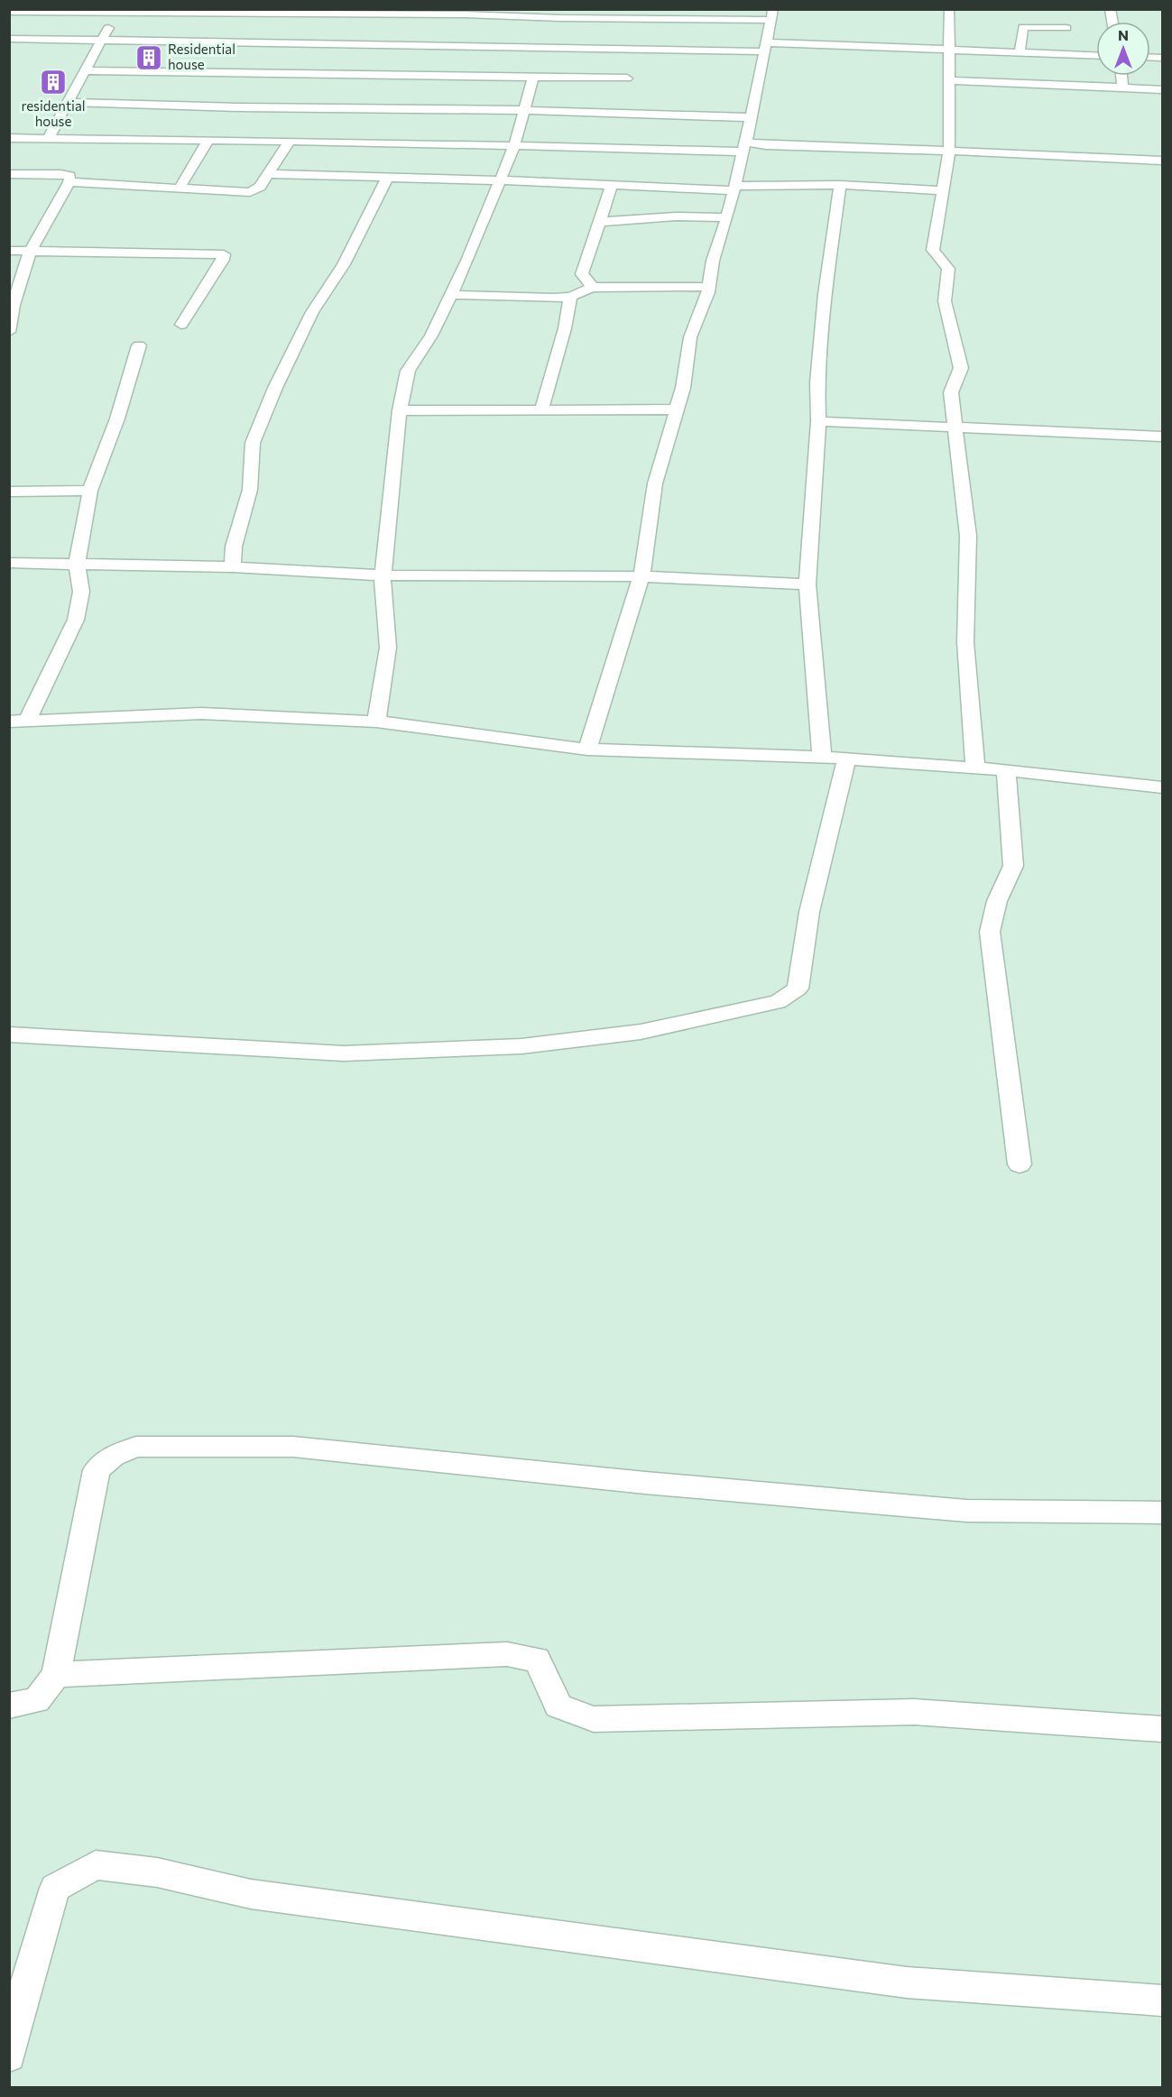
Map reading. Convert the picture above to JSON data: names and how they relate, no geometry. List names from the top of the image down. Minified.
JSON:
{"places":{"building":["Residential house","residential house"]},"north":"top"}
